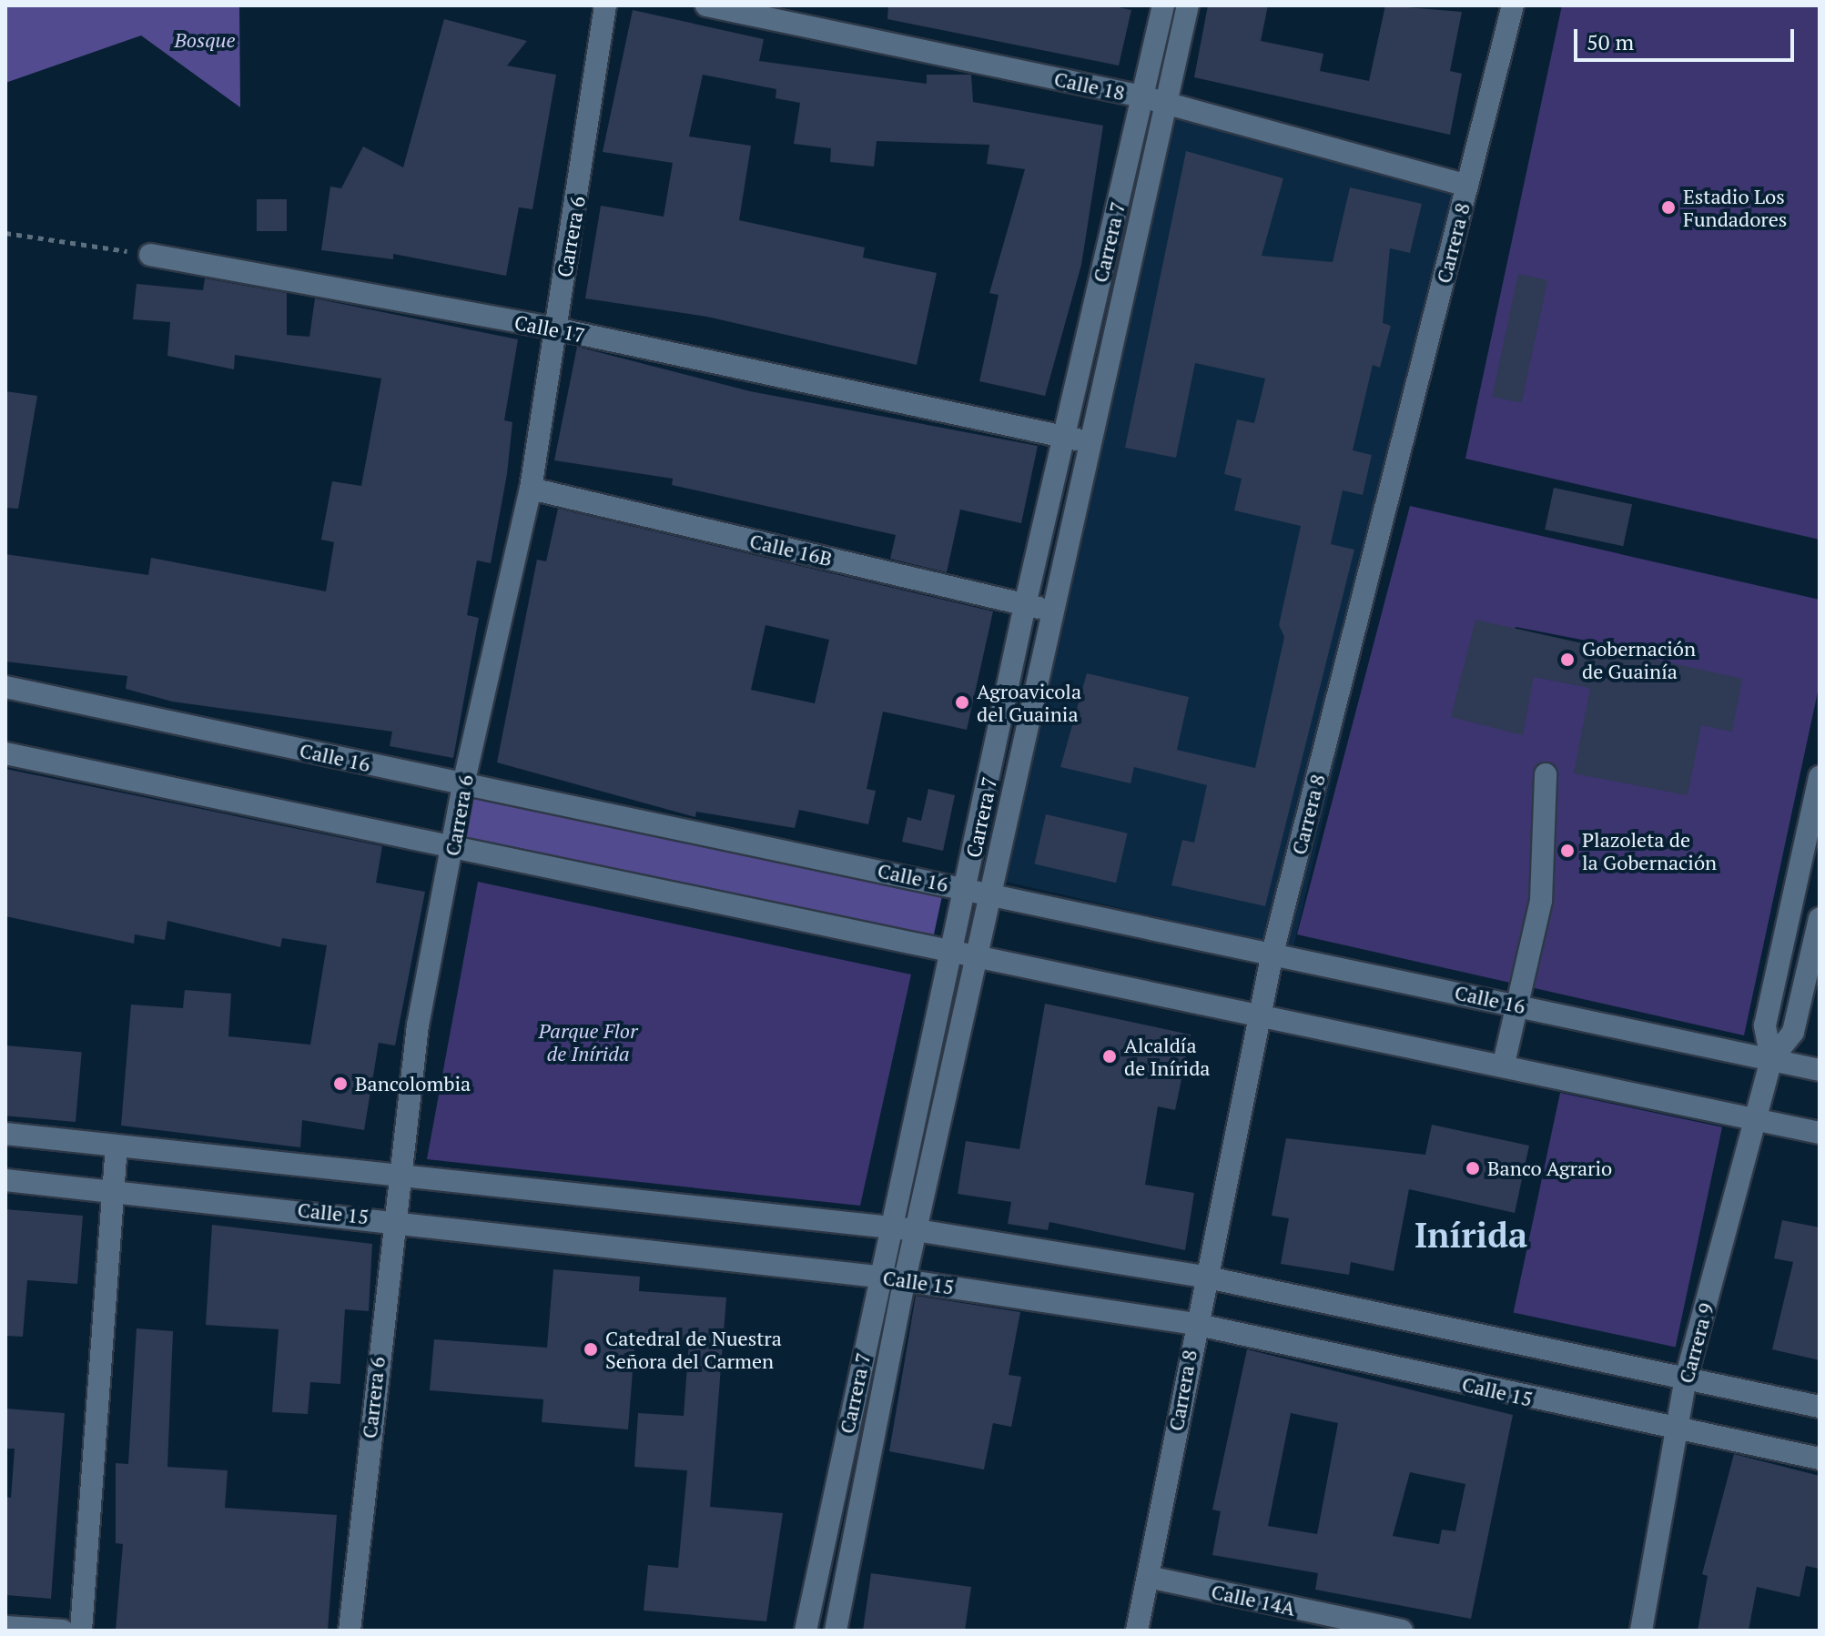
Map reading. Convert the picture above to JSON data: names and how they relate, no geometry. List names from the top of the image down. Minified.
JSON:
{"streets":{"street":["Calle 18","Carrera 6","Carrera 7","Carrera 8","Calle 17","Calle 16B","Calle 16","Calle 15","Carrera 9","Calle 14A"]},"crossings":[["Calle 18","Carrera 7"],["Calle 18","Carrera 8"],["Carrera 6","Calle 17"],["Carrera 6","Calle 16B"],["Carrera 6","Calle 16"],["Carrera 6","Calle 15"],["Carrera 7","Calle 17"],["Carrera 7","Calle 16B"],["Carrera 7","Calle 16"],["Carrera 7","Calle 15"],["Carrera 8","Calle 16"],["Carrera 8","Calle 15"],["Carrera 8","Calle 14A"],["Calle 16","Carrera 9"],["Calle 15","Carrera 9"]],"districts":["Inírida"],"parks":["Bosque","Parque Flor de Inírida"],"places":["Estadio Los Fundadores","Gobernación de Guainía","Agroavicola del Guainia","Plazoleta de la Gobernación","Alcaldía de Inírida","Bancolombia","Banco Agrario","Catedral de Nuestra Señora del Carmen"],"scale_bar":"50 m"}
